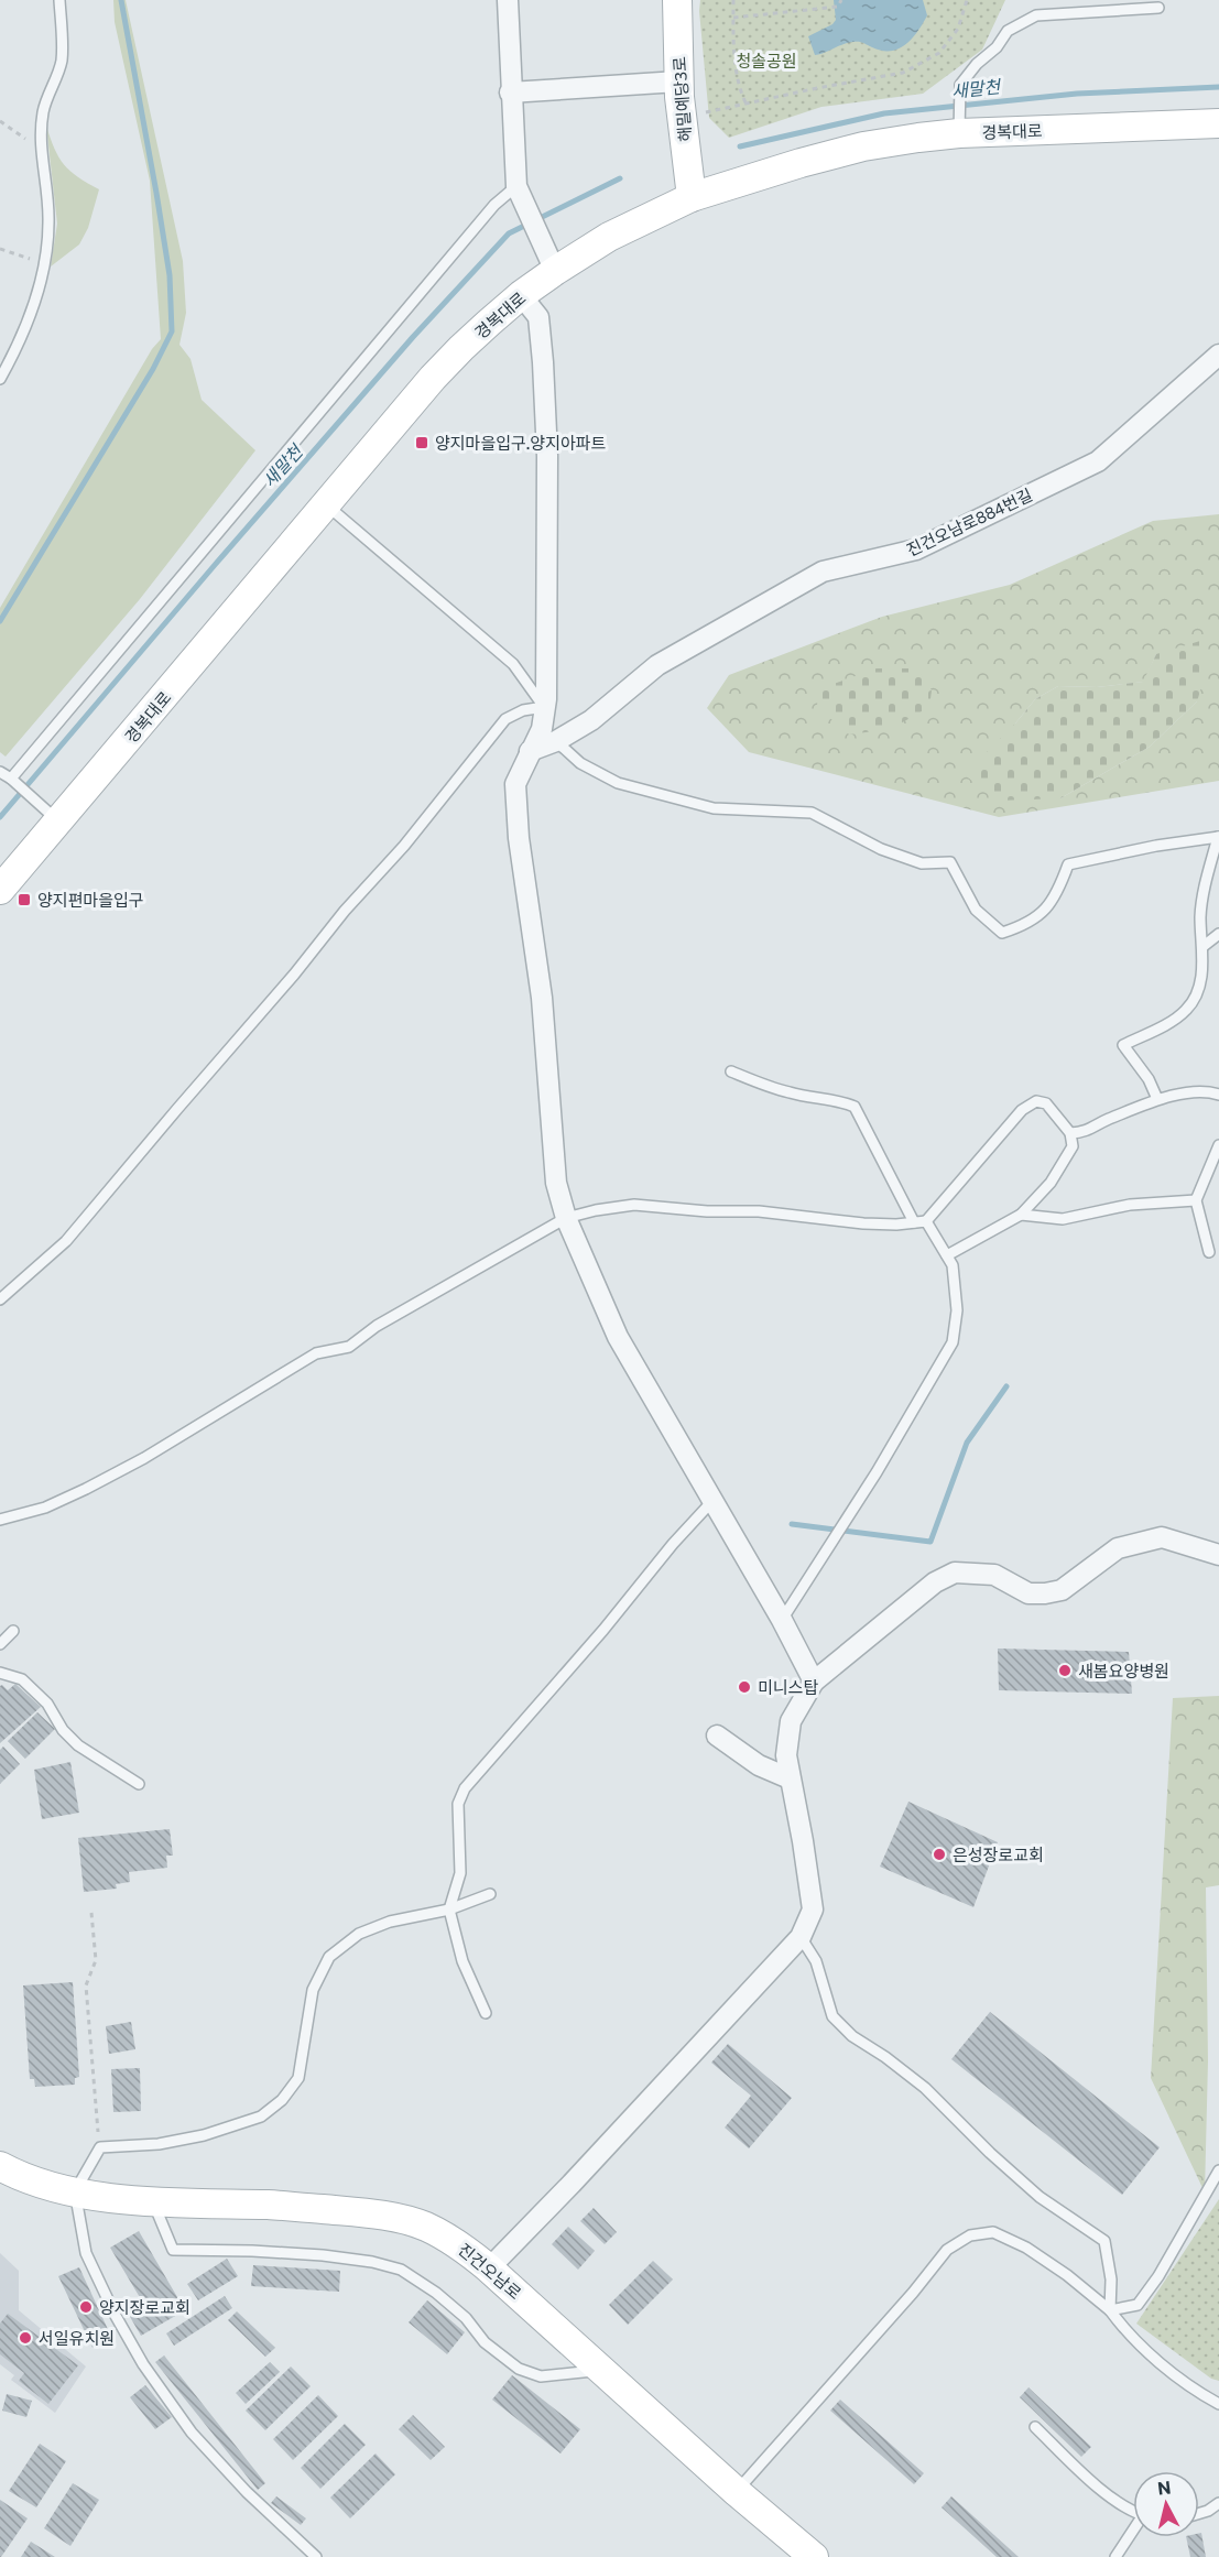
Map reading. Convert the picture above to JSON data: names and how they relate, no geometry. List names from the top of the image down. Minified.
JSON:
{"streets":{"street":["해밀예당3로","경복대로","진건오남로884번길","진건오남로"]},"crossings":[["해밀예당3로","경복대로"]],"water":["새말천"],"parks":["청솔공원"],"places":{"transit":["양지마을입구.양지아파트","양지편마을입구"],"other":["새봄요양병원","미니스탑","은성장로교회","양지장로교회","서일유치원"]},"north":"top"}
